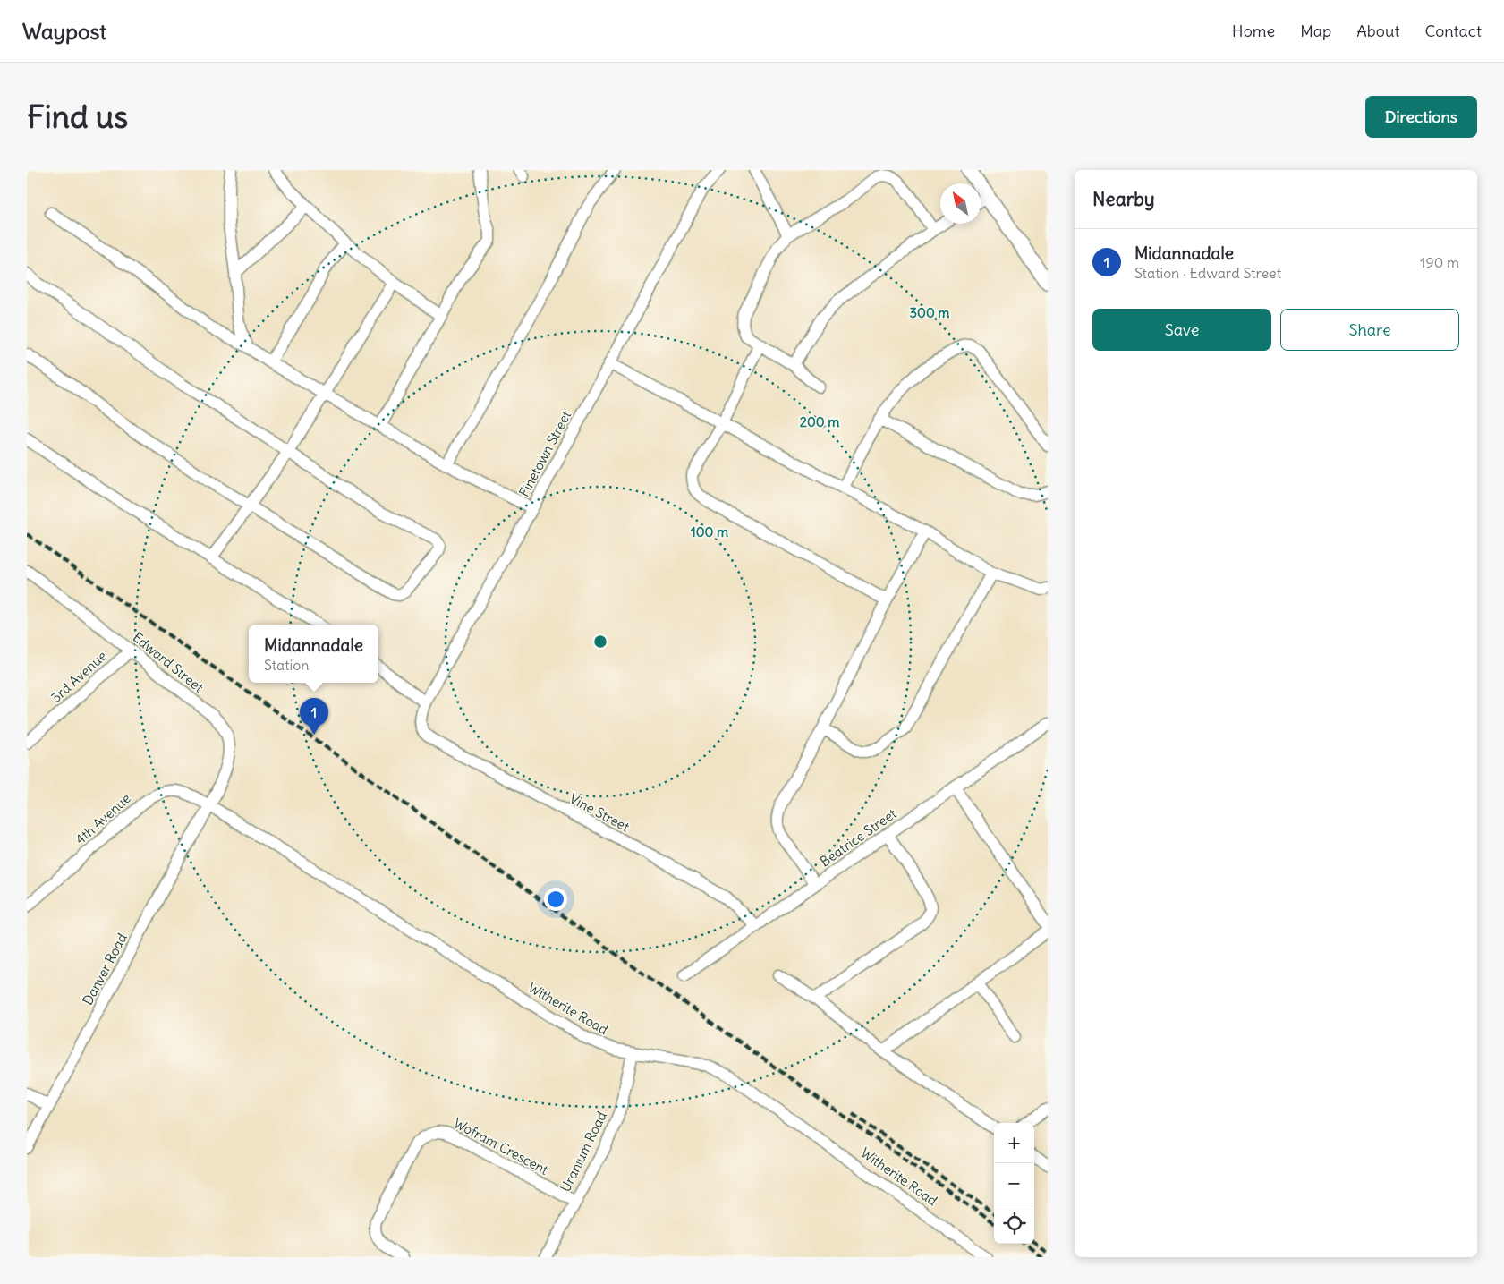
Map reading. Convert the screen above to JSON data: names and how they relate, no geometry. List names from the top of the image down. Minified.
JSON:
{"streets":{"street":["Finetown Street","Edward Street","3rd Avenue","Vine Street","4th Avenue","Beatrice Street","Danver Road","Witherite Road","Wofram Crescent","Uranium Road"]},"crossings":[["Finetown Street","Vine Street"],["Edward Street","3rd Avenue"],["Edward Street","4th Avenue"],["Edward Street","Danver Road"],["Edward Street","Witherite Road"],["Vine Street","Beatrice Street"],["4th Avenue","Danver Road"],["4th Avenue","Witherite Road"],["Danver Road","Witherite Road"],["Witherite Road","Uranium Road"],["Wofram Crescent","Uranium Road"]],"north":"top left","page":{"header":"Waypost","nav":["Home","Map","About","Contact"],"buttons":["Directions",["Save","Share"]],"title":"Find us","heading":"Nearby","list":[{"mark":"1","name":"Midannadale","note":"Station · Edward Street","value":"190 m"}],"popup":["Midannadale","Station"],"pins":"1","map_buttons":["+","−"]},"rings":["300 m","200 m","100 m"]}
